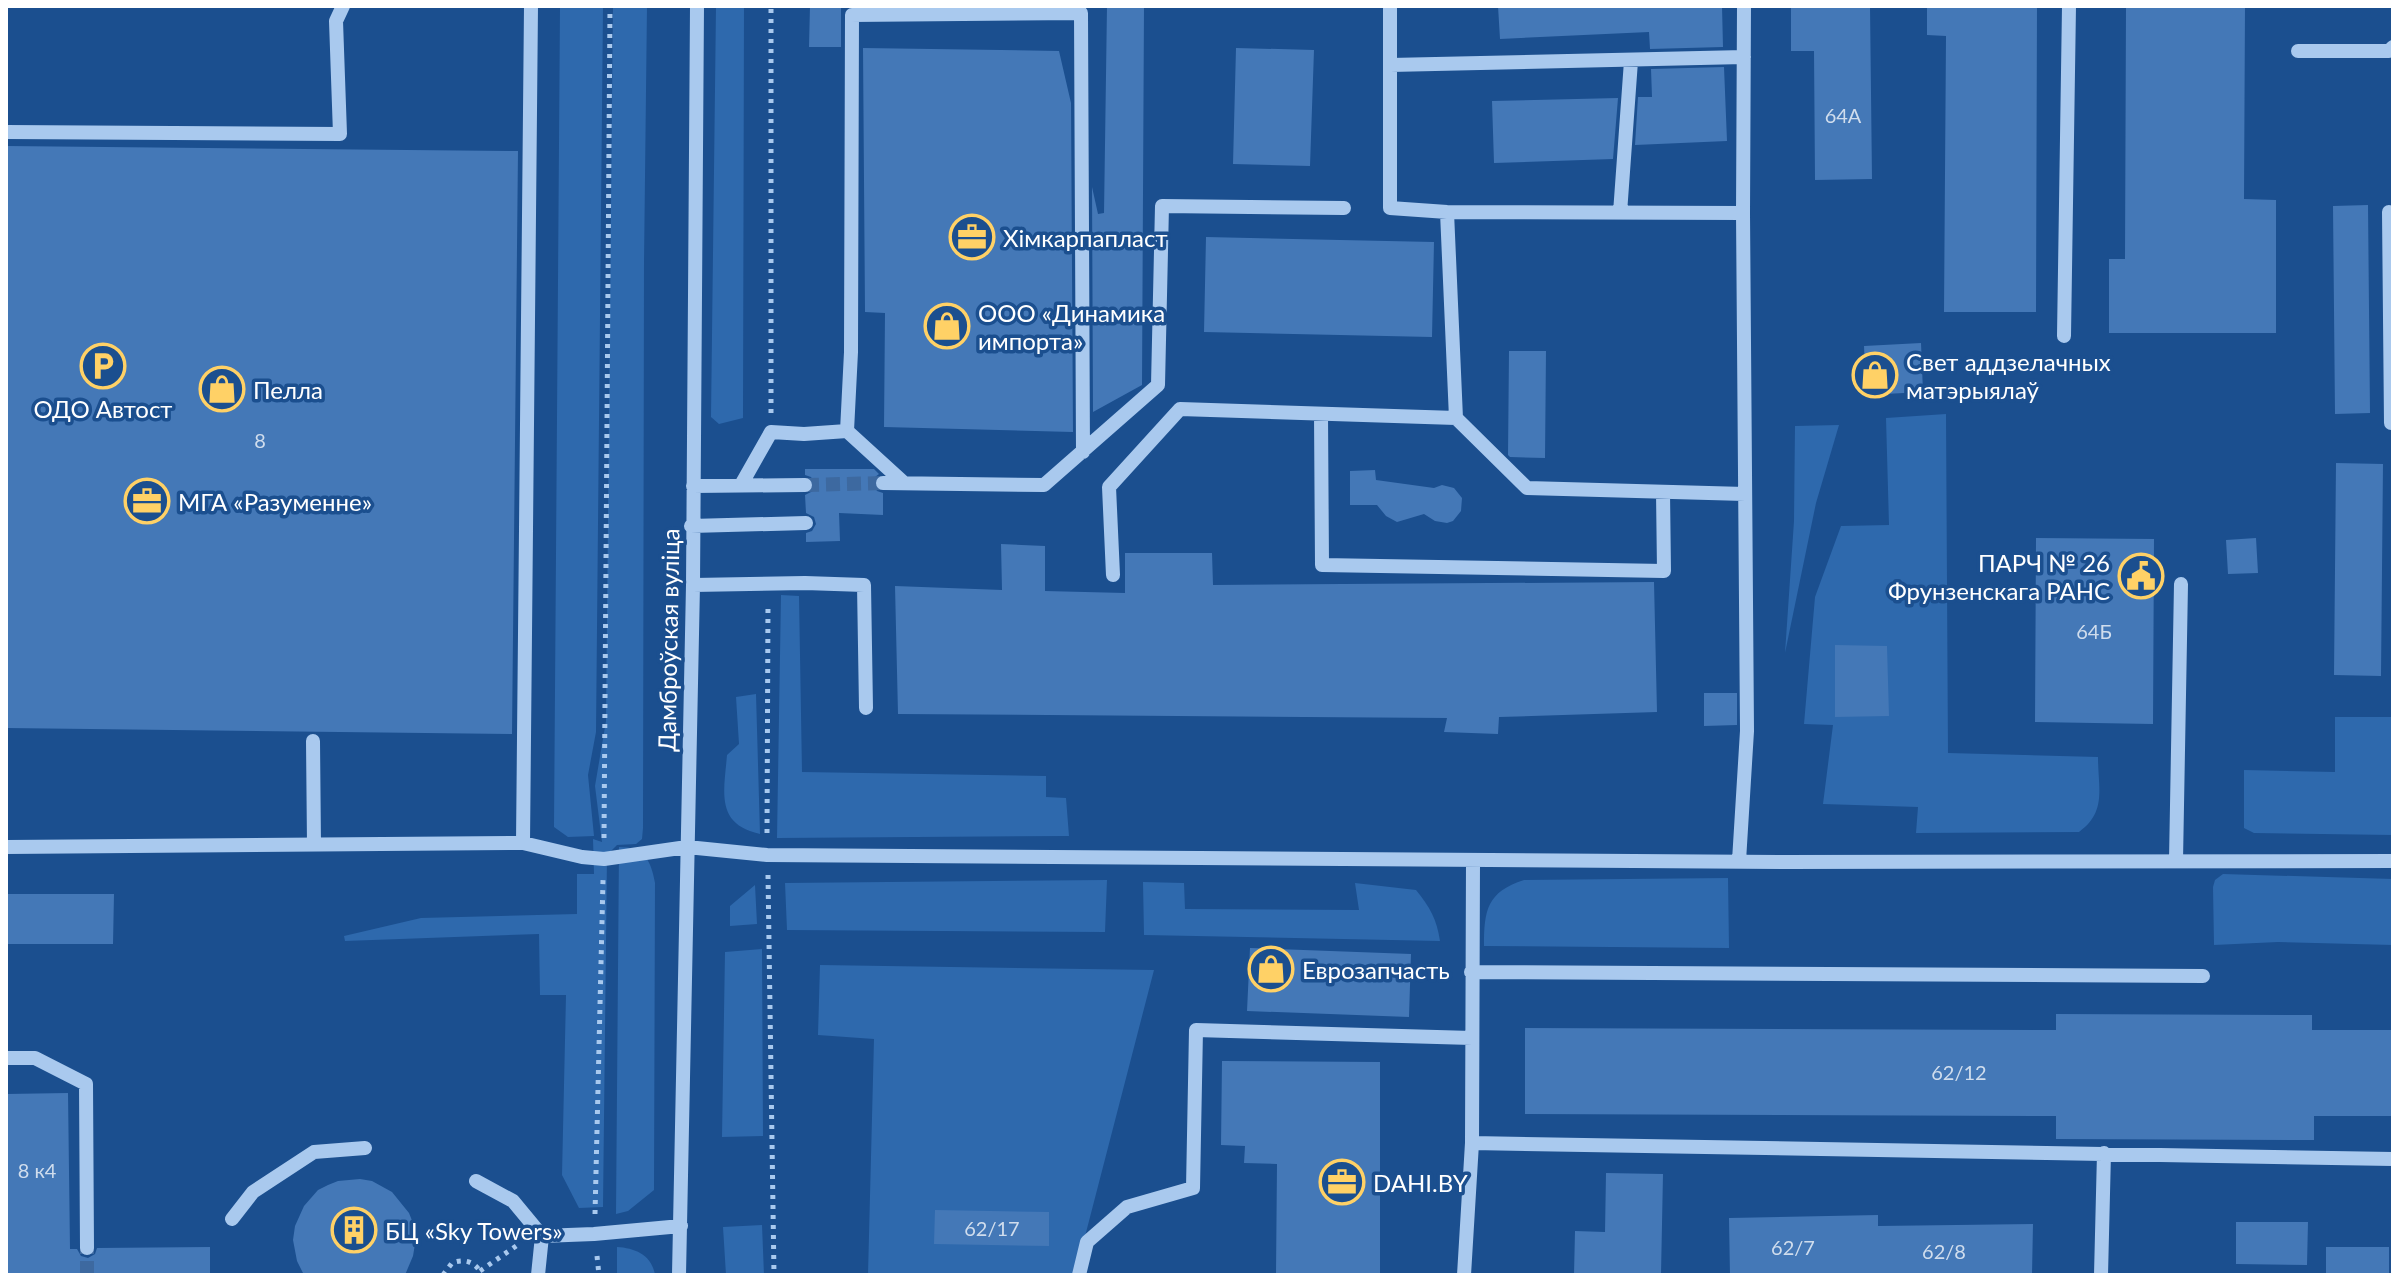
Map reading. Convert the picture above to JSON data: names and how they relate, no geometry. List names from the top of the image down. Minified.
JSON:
{"streets":{"street":["Дамброўская вуліца"]},"places":{"office":["Хімкарпапласт","МГА «Разуменне»","DAHI.BY"],"shop":["ООО «Динамика импорта»","Свет аддзелачных матэрыялаў","Пелла","Еврозапчасть"],"parking":["ОДО Автост"],"public building":["ПАРЧ № 26 Фрунзенскага РАНС"],"building":["БЦ «Sky Towers»"]},"house_numbers":["64А","8","64Б","62/12","8 к4","62/17","62/7","62/8"]}
